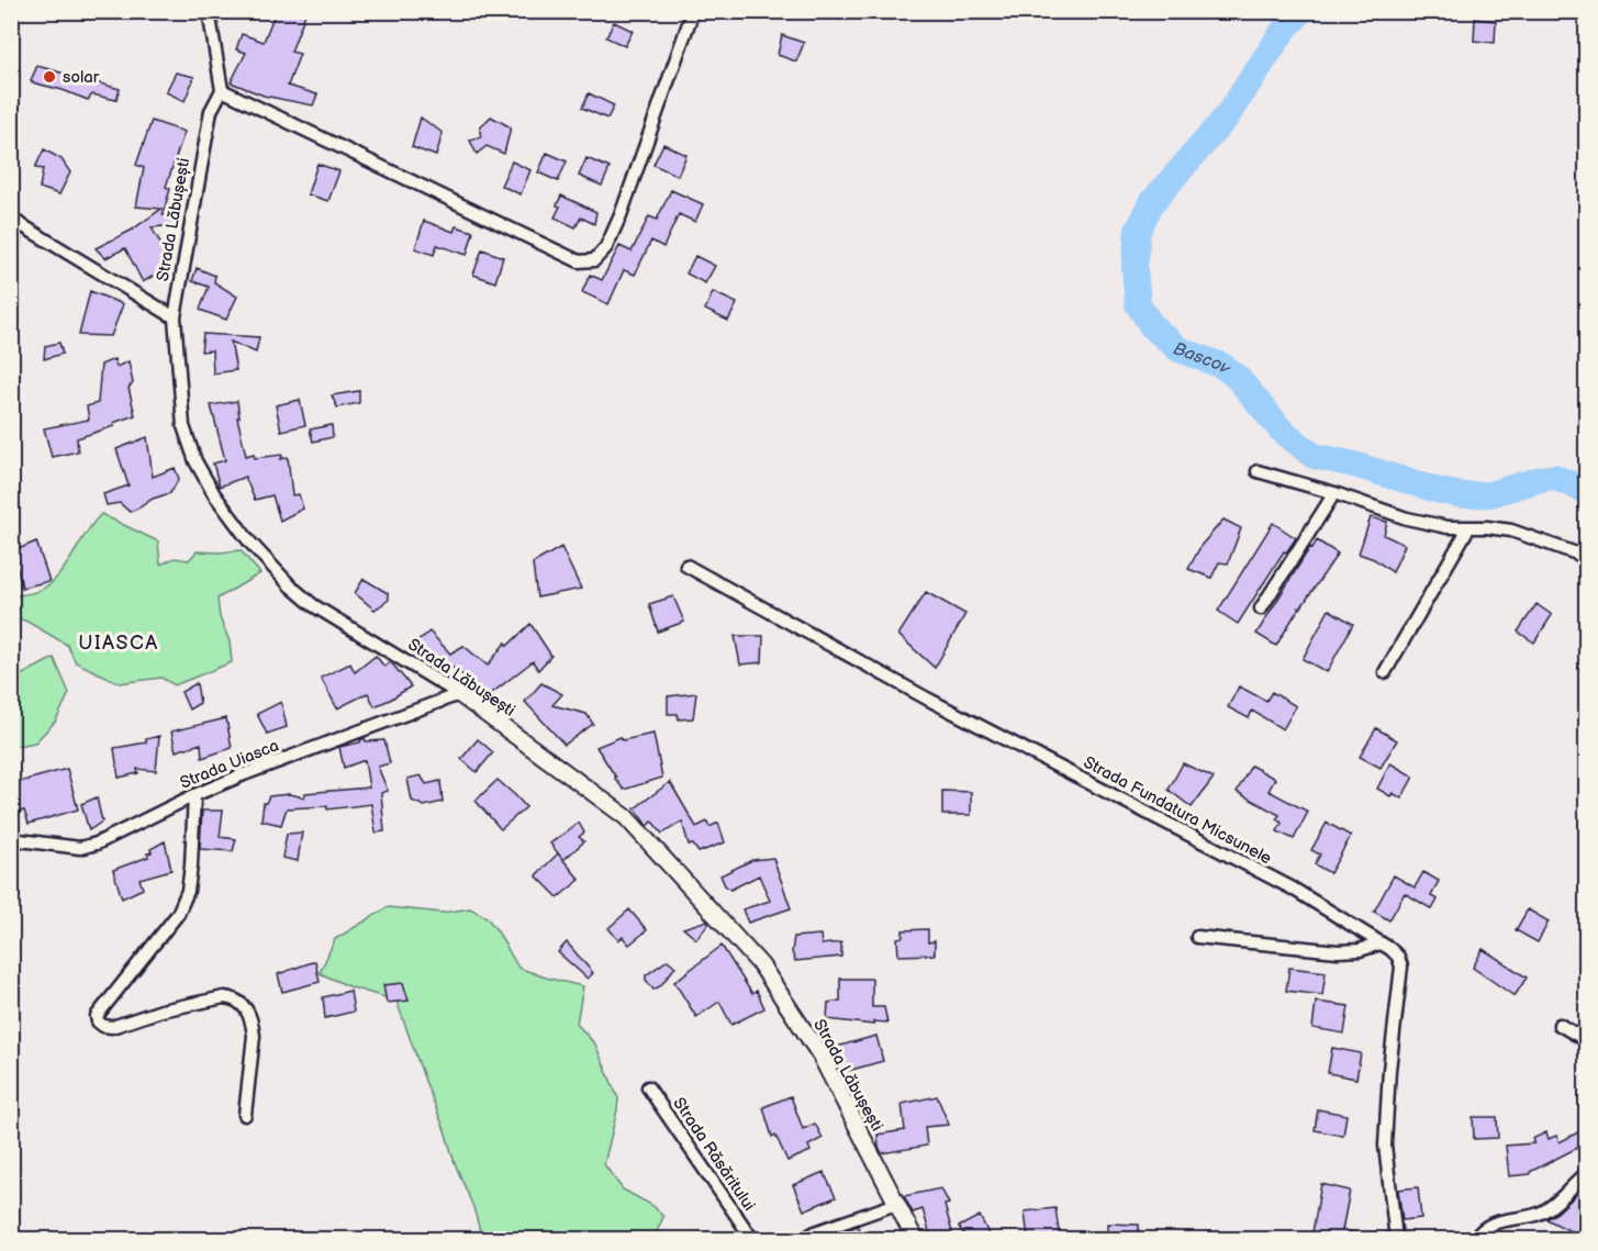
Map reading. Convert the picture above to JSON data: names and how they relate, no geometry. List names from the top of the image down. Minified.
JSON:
{"streets":{"street":["Strada Lăbușești","Strada Uiasca","Strada Fundatura Micsunele","Strada Răsăritului"]},"crossings":[["Strada Lăbușești","Strada Uiasca"]],"districts":["UIASCA"],"water":["Bascov"],"places":["solar"]}
